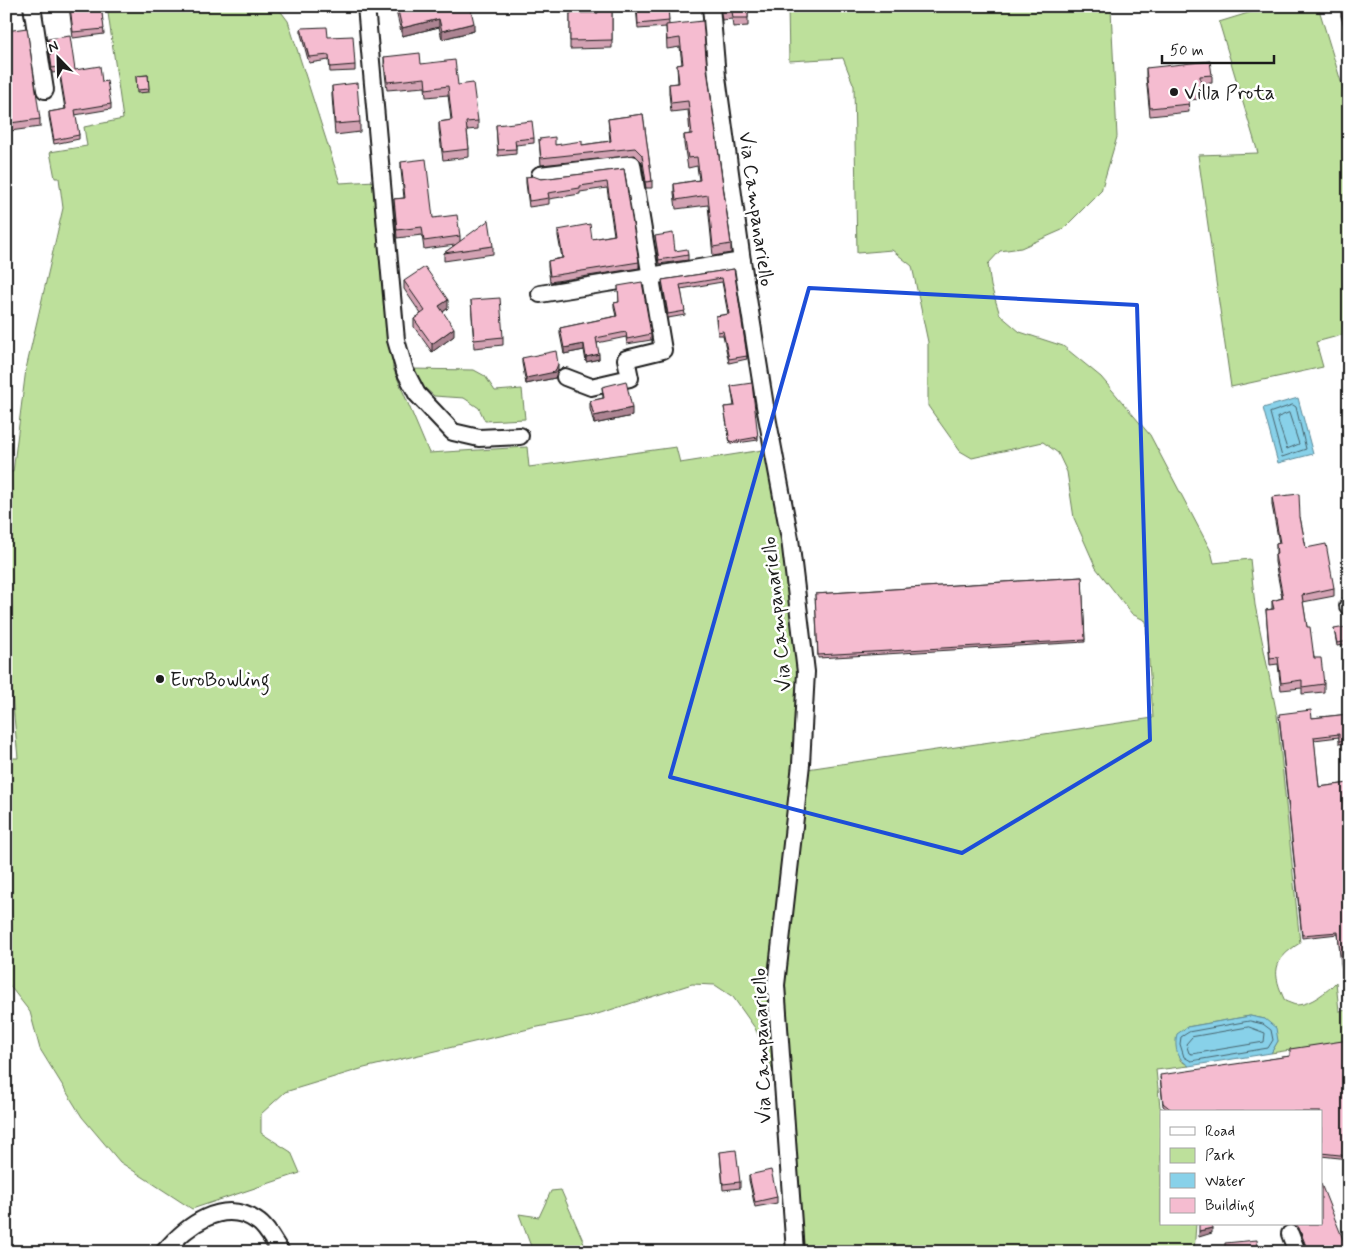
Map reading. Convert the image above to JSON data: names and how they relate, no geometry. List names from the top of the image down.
{
  "streets": {
    "street": ["Via Campanariello"]
  },
  "places": ["Villa Prota", "EuroBowling"],
  "legend": [
    "Road",
    "Park",
    "Water",
    "Building"
  ],
  "scale_bar": "50 m",
  "north": "top left"
}
